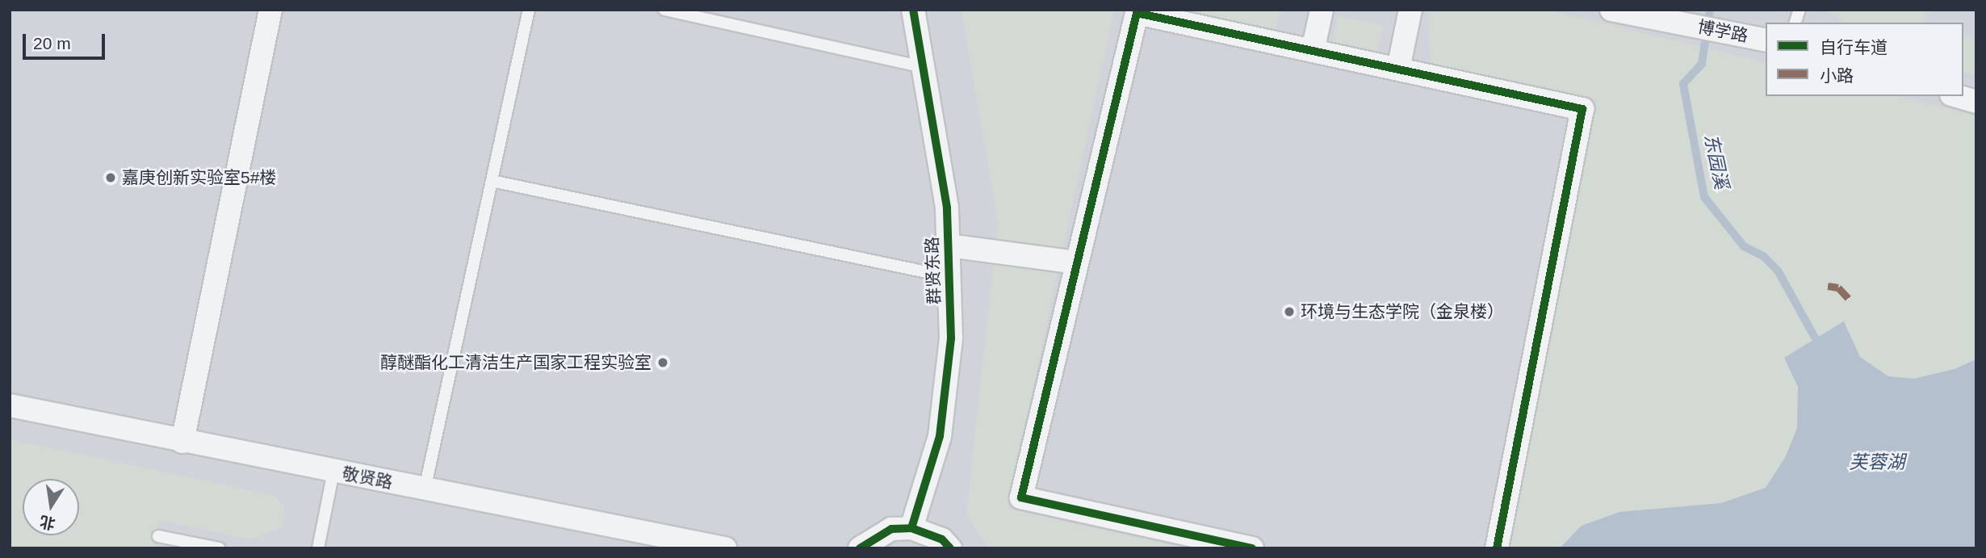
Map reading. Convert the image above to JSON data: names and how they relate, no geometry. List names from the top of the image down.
{
  "streets": {
    "street": ["博学路", "群贤东路", "敬贤路"]
  },
  "water": ["东园溪", "芙蓉湖"],
  "places": ["嘉庚创新实验室5#楼", "环境与生态学院（金泉楼）", "醇醚酯化工清洁生产国家工程实验室"],
  "legend": ["自行车道", "小路"],
  "scale_bar": "20 m",
  "north": "bottom"
}
